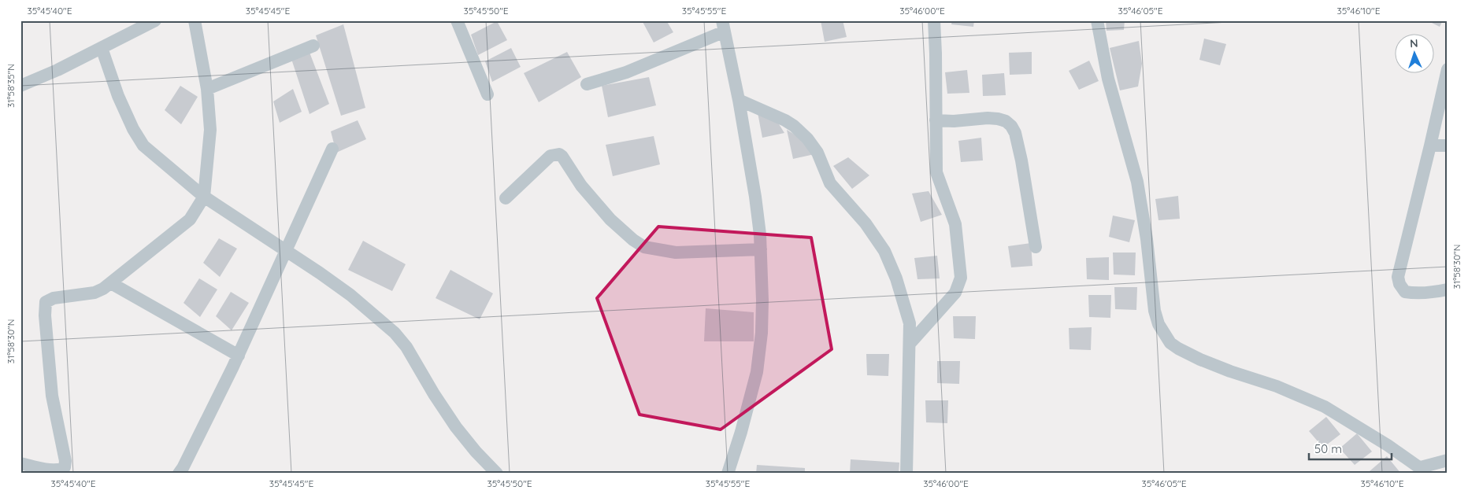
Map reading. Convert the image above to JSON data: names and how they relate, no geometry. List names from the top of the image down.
{
  "scale_bar": "50 m",
  "north": "top",
  "coordinates": [
    "35°45'40\"E",
    "35°45'45\"E",
    "35°45'50\"E",
    "35°45'55\"E",
    "35°46'00\"E",
    "35°46'05\"E",
    "35°46'10\"E",
    "31°58'35\"N",
    "31°58'30\"N"
  ]
}
